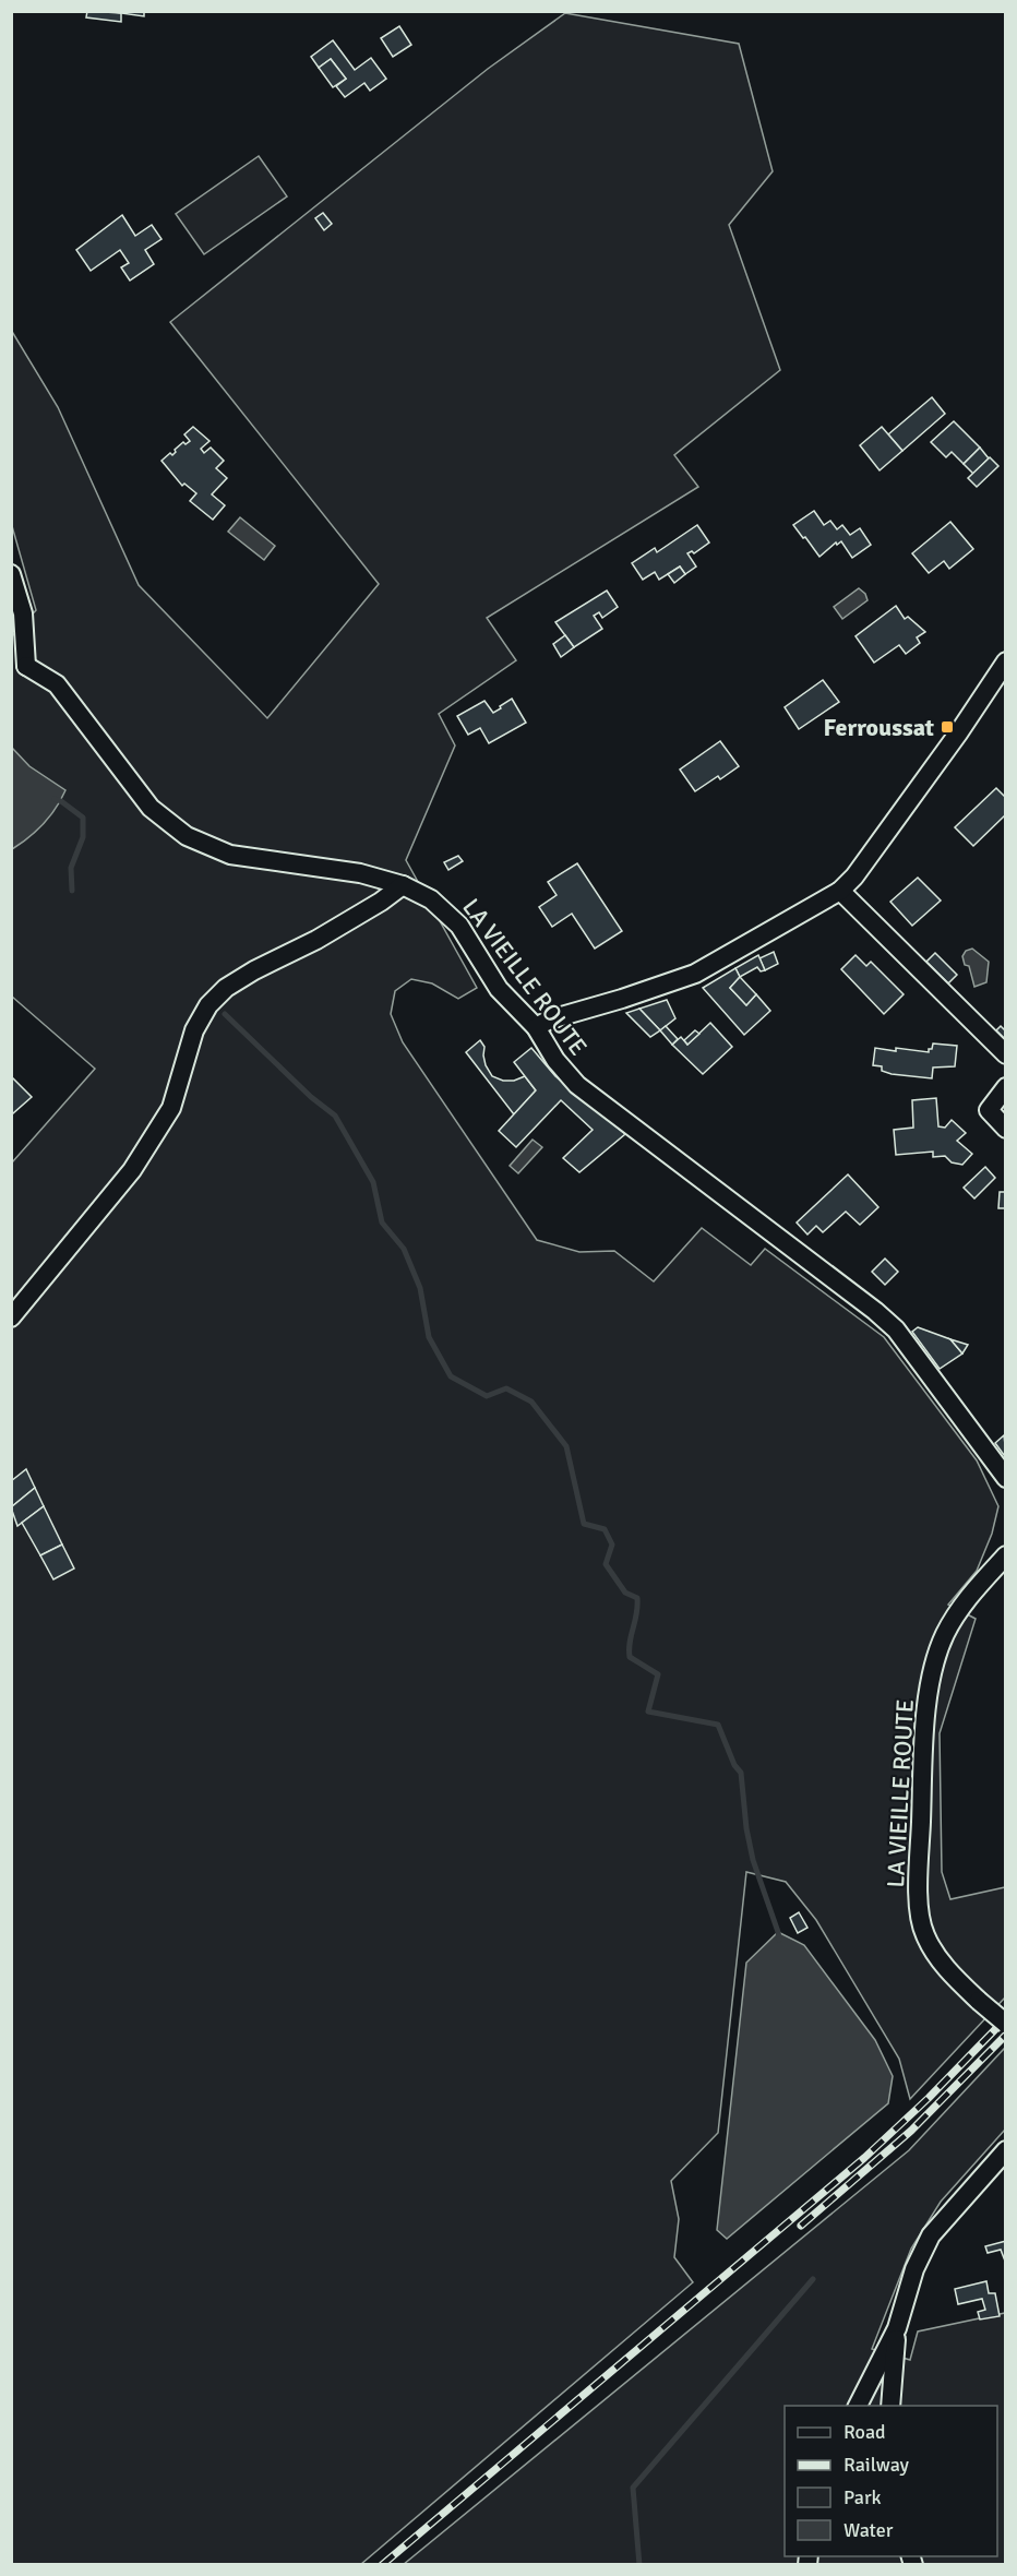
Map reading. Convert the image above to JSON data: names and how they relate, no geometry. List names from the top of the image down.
{
  "streets": {
    "street": ["LA VIEILLE ROUTE"]
  },
  "places": {
    "transit": ["Ferroussat"]
  },
  "legend": [
    "Road",
    "Railway",
    "Park",
    "Water"
  ]
}
